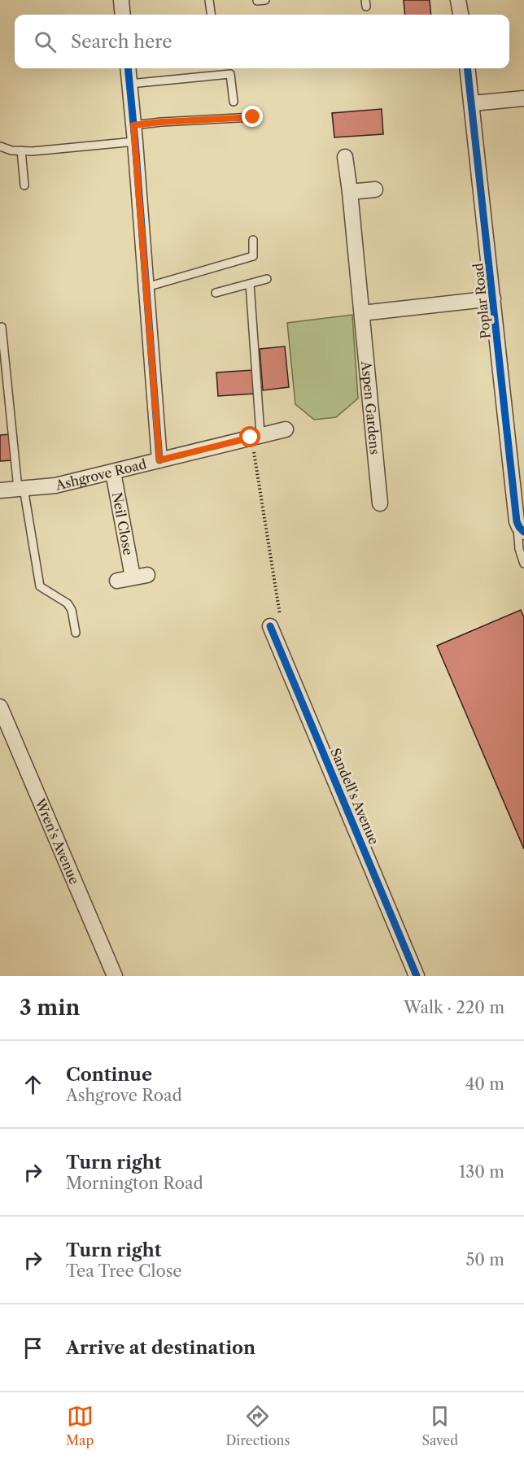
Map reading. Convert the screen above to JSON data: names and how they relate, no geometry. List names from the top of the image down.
{
  "streets": {
    "street": [
      "Poplar Road",
      "Aspen Gardens",
      "Ashgrove Road",
      "Neil Close",
      "Sandell's Avenue",
      "Wren's Avenue"
    ]
  },
  "crossings": [
    ["Ashgrove Road", "Neil Close"]
  ],
  "page": {
    "search": "Search here",
    "heading": ["3 min", "Walk · 220 m"],
    "list": [
      ["Continue", "Ashgrove Road", "40 m"],
      ["Turn right", "Mornington Road", "130 m"],
      ["Turn right", "Tea Tree Close", "50 m"],
      "Arrive at destination"
    ],
    "nav": ["Map", "Directions", "Saved"]
  }
}
